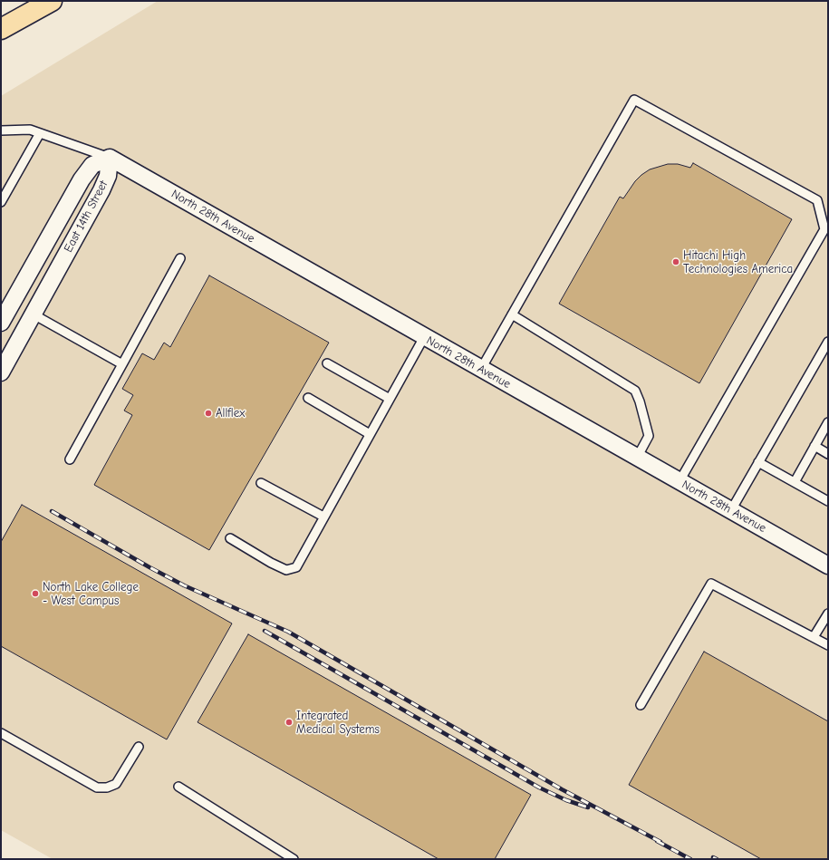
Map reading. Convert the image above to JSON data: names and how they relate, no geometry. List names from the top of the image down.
{
  "streets": {
    "street": ["East 14th Street", "North 28th Avenue"]
  },
  "crossings": [
    ["East 14th Street", "North 28th Avenue"]
  ],
  "places": [
    "Hitachi High Technologies America",
    "Allflex",
    "North Lake College - West Campus",
    "Integrated Medical Systems"
  ]
}
